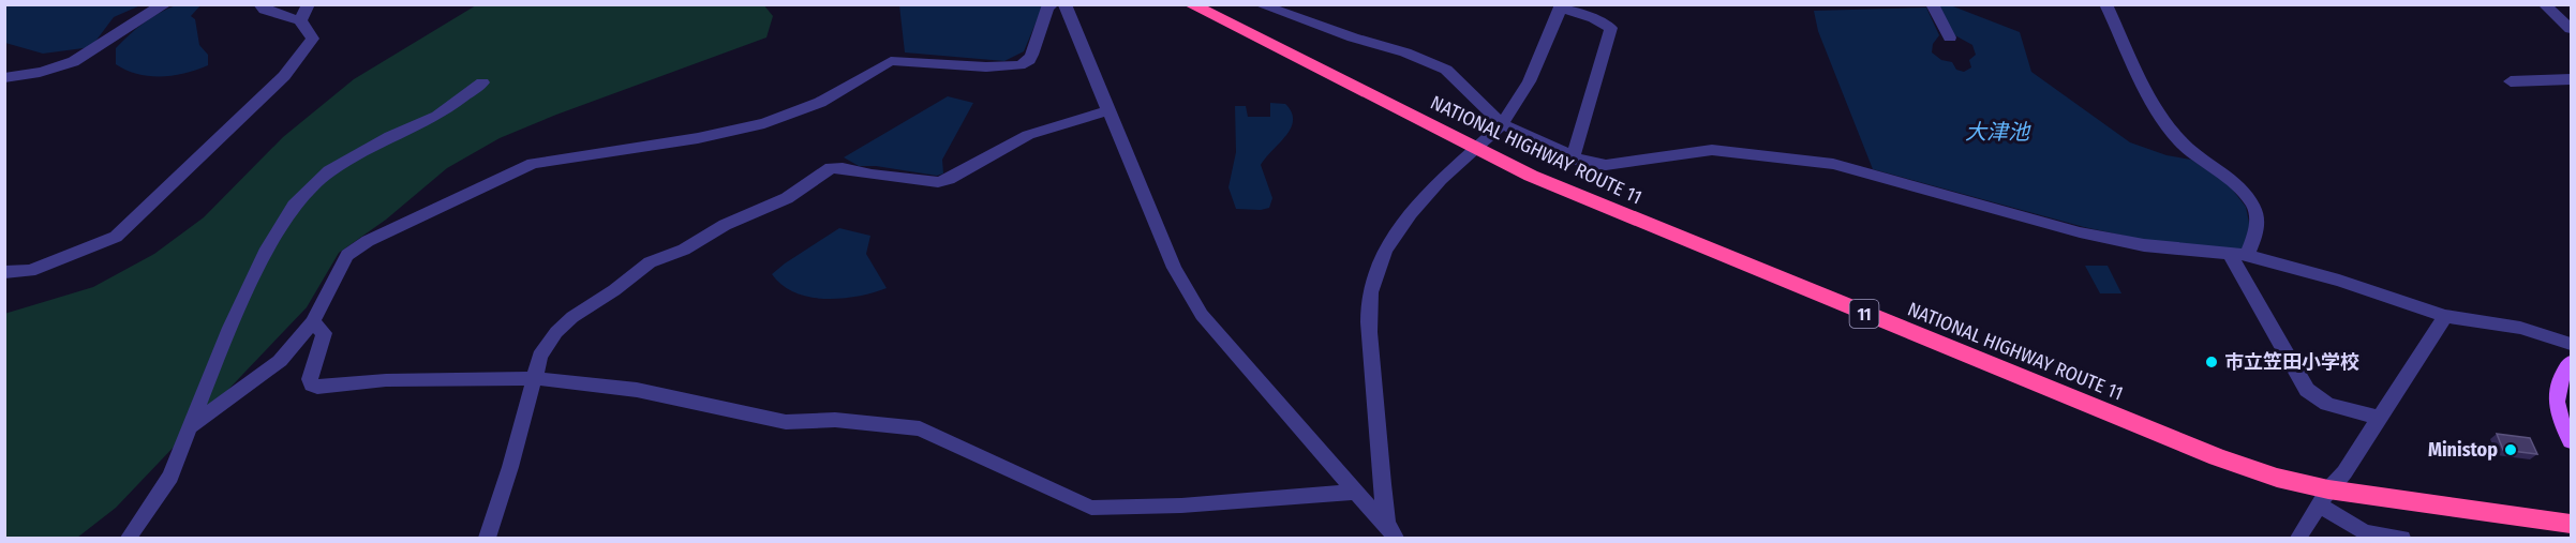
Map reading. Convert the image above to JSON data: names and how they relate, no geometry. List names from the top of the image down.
{
  "streets": {
    "highway": ["NATIONAL HIGHWAY ROUTE 11", "11"]
  },
  "water": ["大津池"],
  "places": ["市立笠田小学校", "Ministop"]
}
